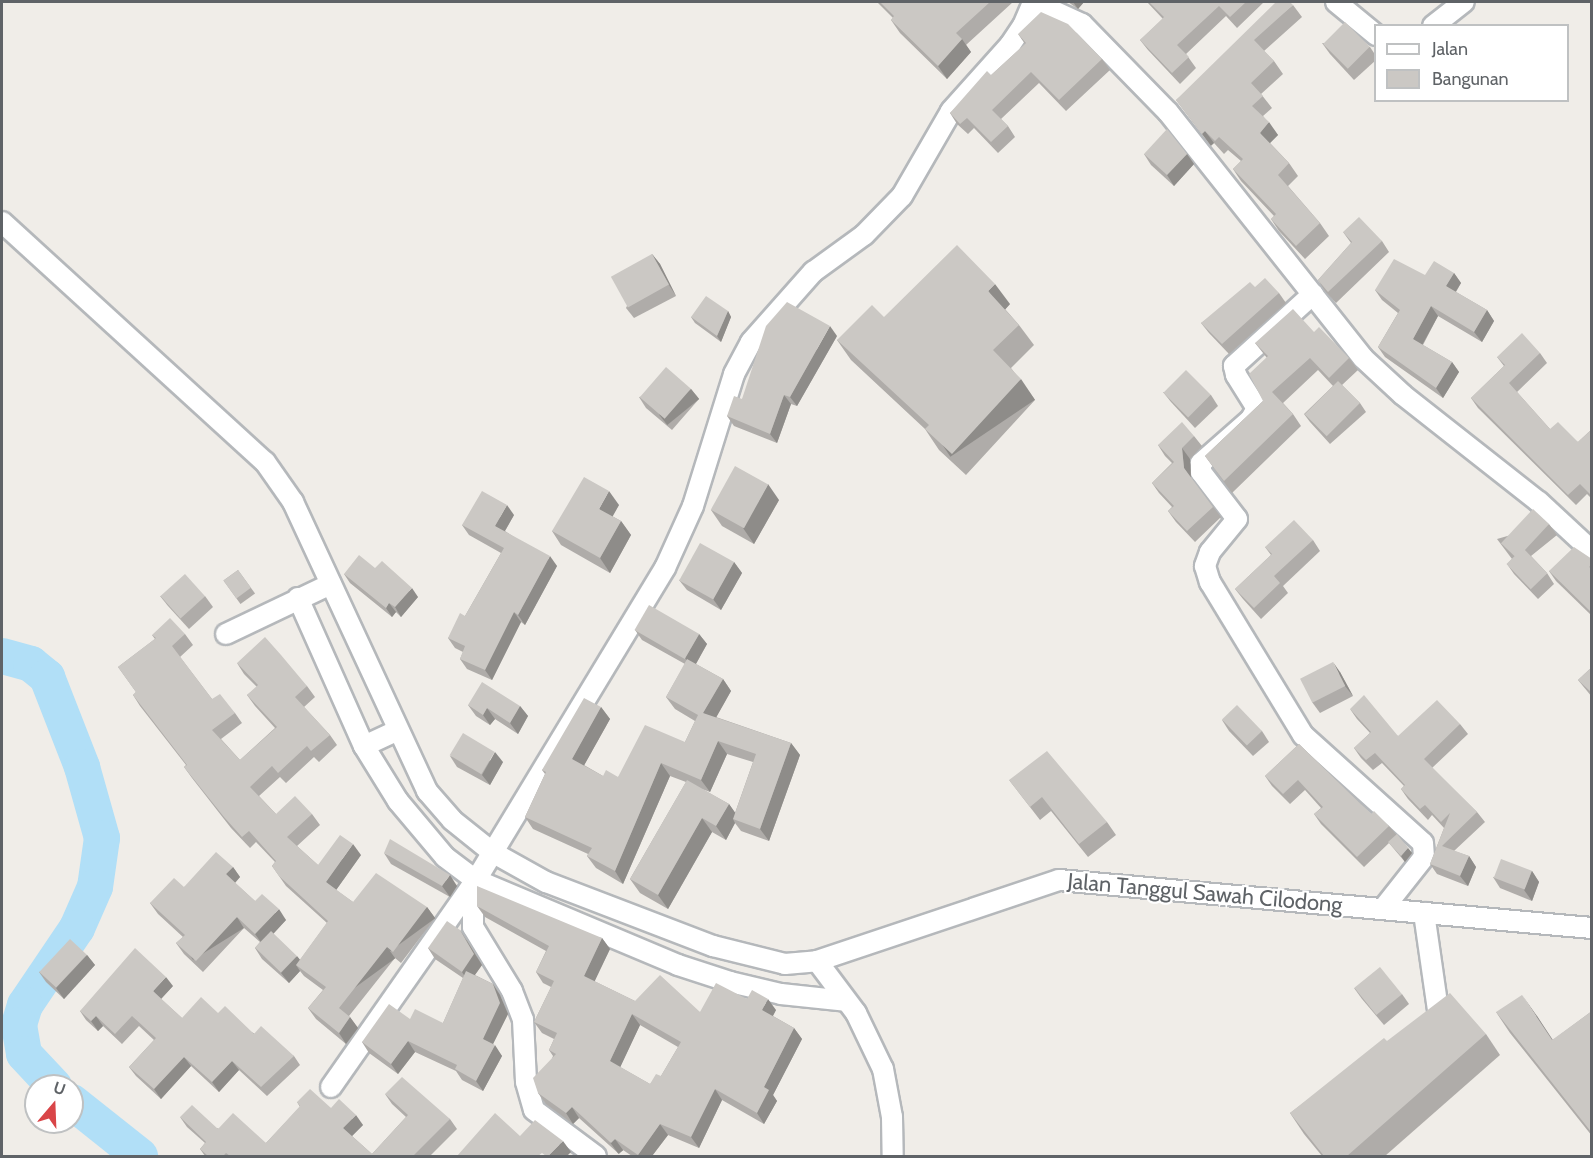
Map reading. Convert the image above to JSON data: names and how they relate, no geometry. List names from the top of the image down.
{
  "streets": {
    "street": ["Jalan Tanggul Sawah Cilodong"]
  },
  "legend": ["Jalan", "Bangunan"],
  "north": "top"
}
